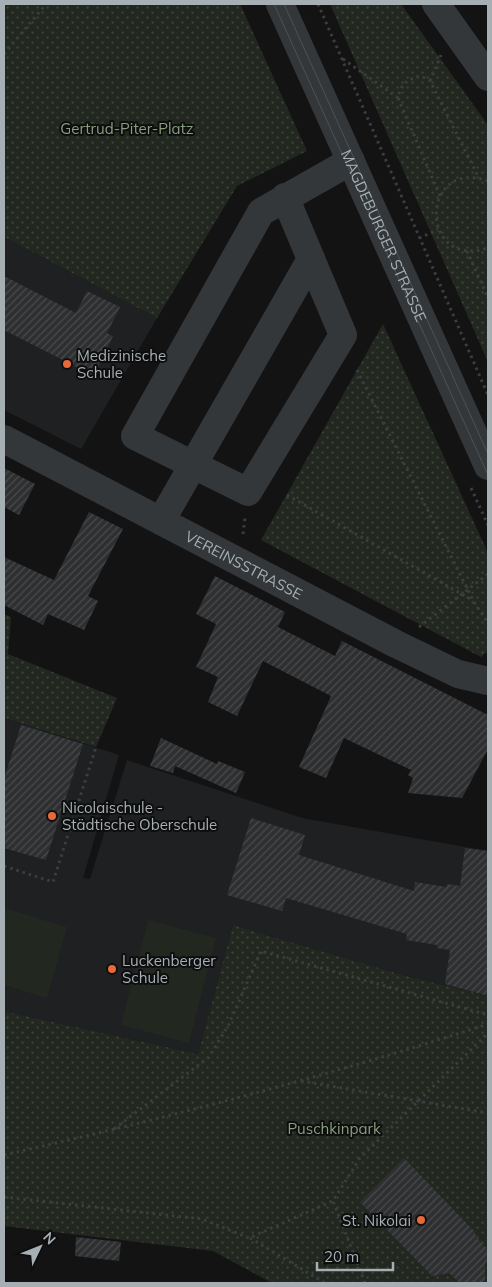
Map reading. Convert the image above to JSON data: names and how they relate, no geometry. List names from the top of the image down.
{
  "streets": {
    "street": ["MAGDEBURGER STRASSE", "VEREINSSTRASSE"]
  },
  "parks": ["Gertrud-Piter-Platz", "Puschkinpark"],
  "places": [
    "Medizinische Schule",
    "Nicolaischule - Städtische Oberschule",
    "Luckenberger Schule",
    "St. Nikolai"
  ],
  "scale_bar": "20 m",
  "north": "top right"
}
